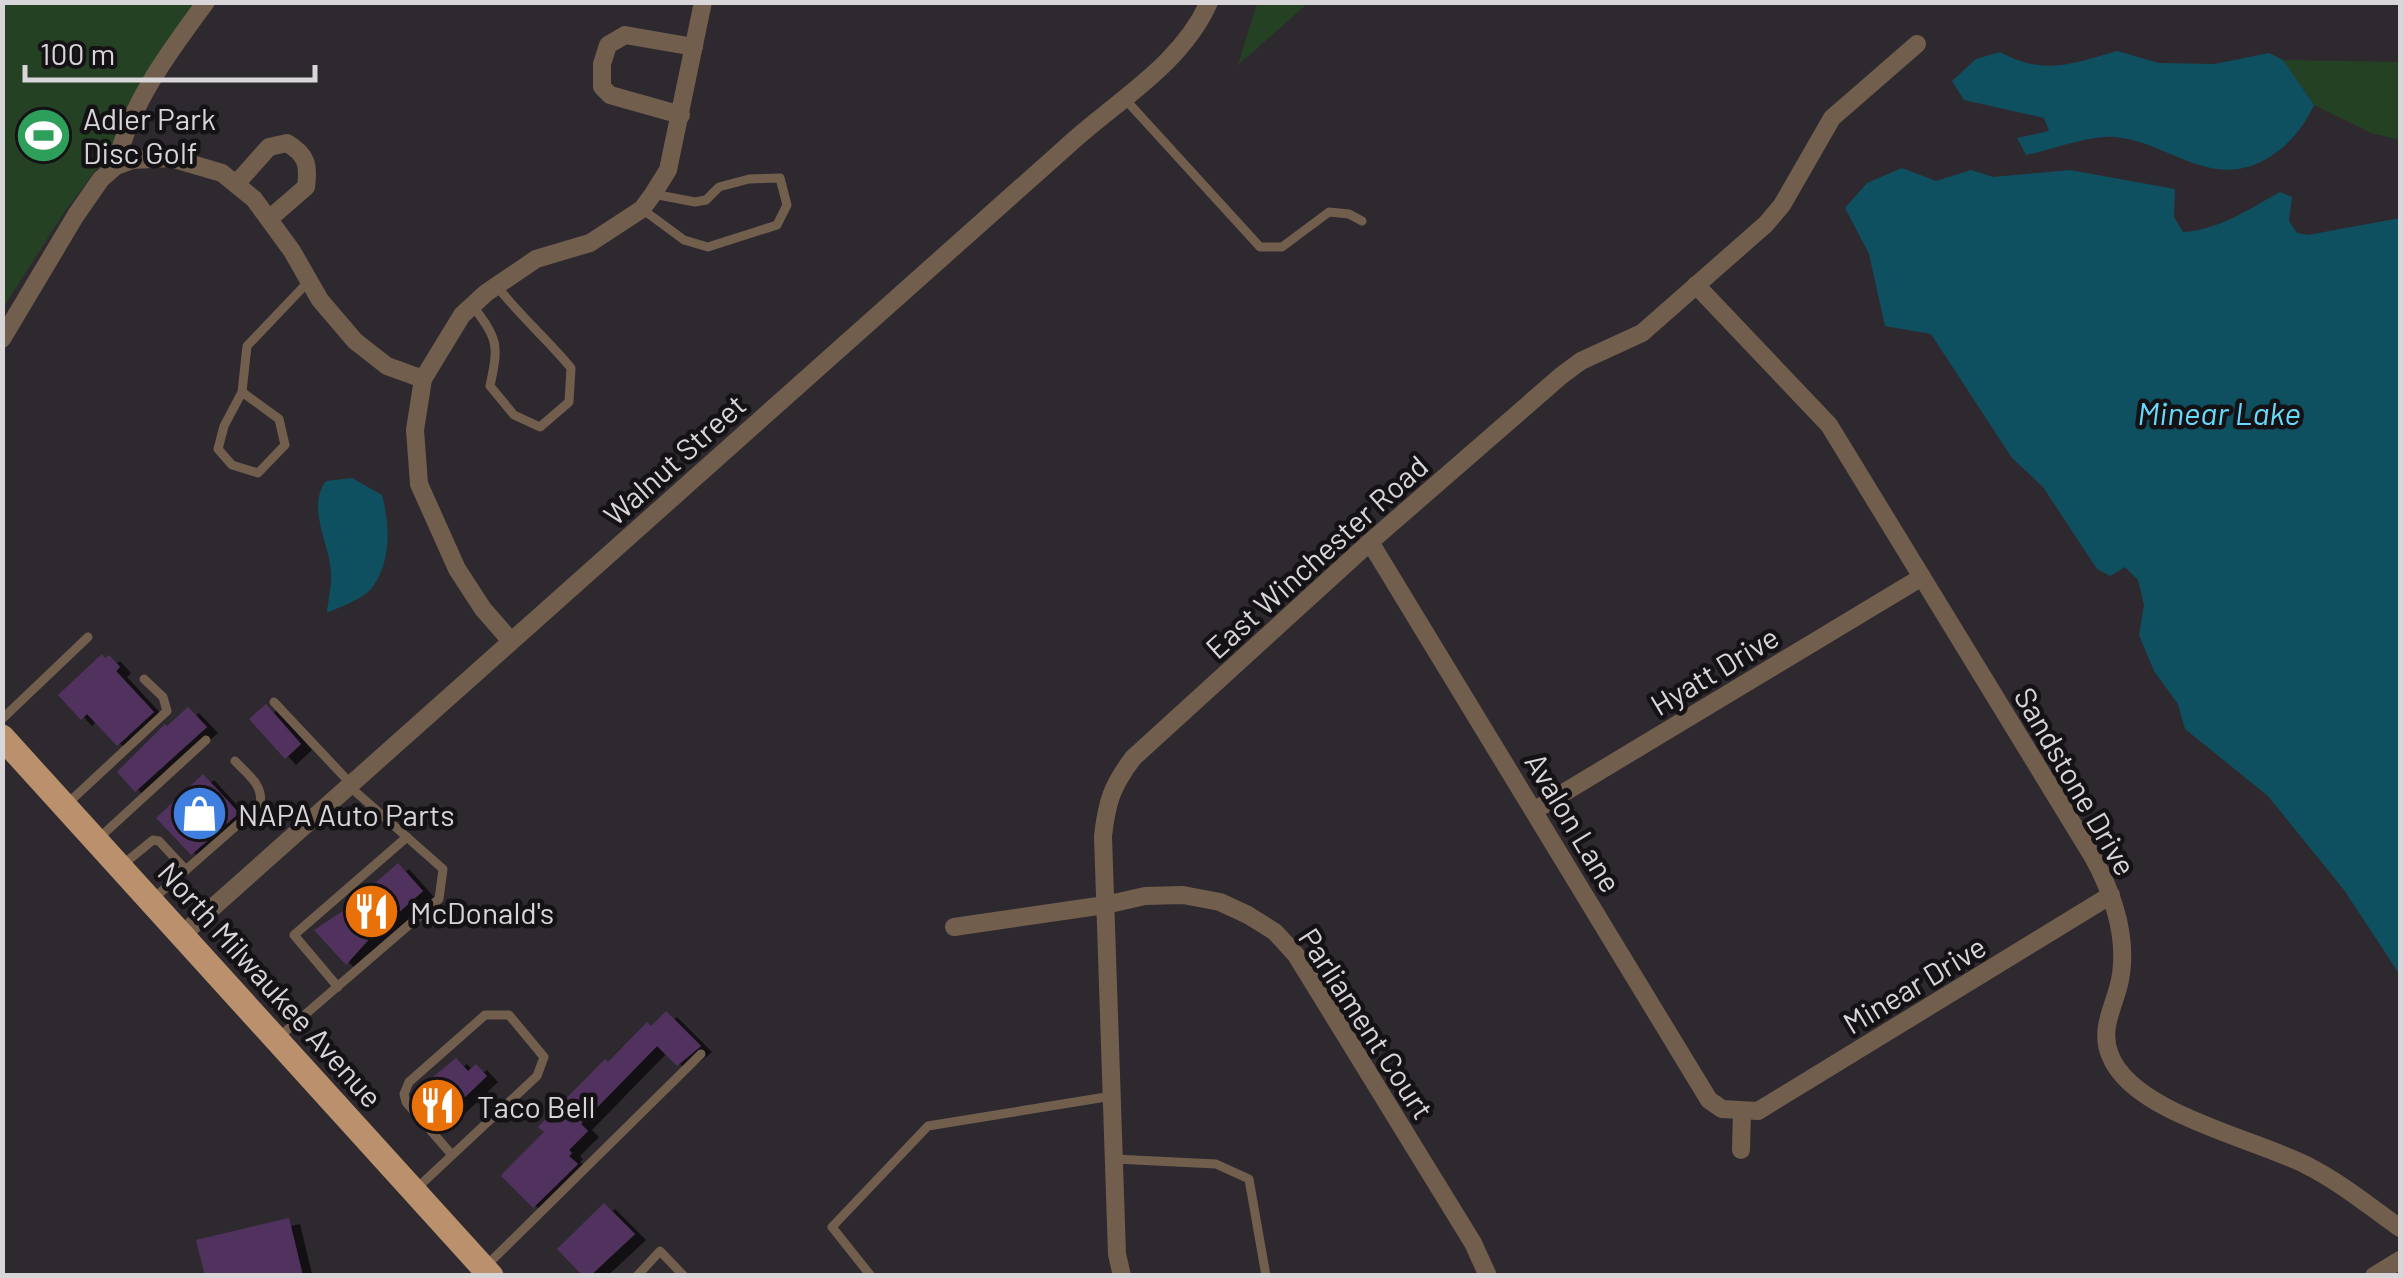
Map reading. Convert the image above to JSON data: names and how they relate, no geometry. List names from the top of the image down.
{
  "streets": {
    "main road": ["North Milwaukee Avenue"],
    "street": [
      "Walnut Street",
      "East Winchester Road",
      "Hyatt Drive",
      "Sandstone Drive",
      "Avalon Lane",
      "Minear Drive",
      "Parliament Court"
    ]
  },
  "crossings": [
    ["Walnut Street", "North Milwaukee Avenue"],
    ["East Winchester Road", "Sandstone Drive"],
    ["East Winchester Road", "Avalon Lane"],
    ["East Winchester Road", "Parliament Court"],
    ["Hyatt Drive", "Sandstone Drive"],
    ["Hyatt Drive", "Avalon Lane"],
    ["Sandstone Drive", "Minear Drive"],
    ["Avalon Lane", "Minear Drive"]
  ],
  "water": ["Minear Lake"],
  "places": {
    "sports": ["Adler Park Disc Golf"],
    "shop": ["NAPA Auto Parts"],
    "restaurant": ["McDonald's", "Taco Bell"]
  },
  "scale_bar": "100 m"
}
